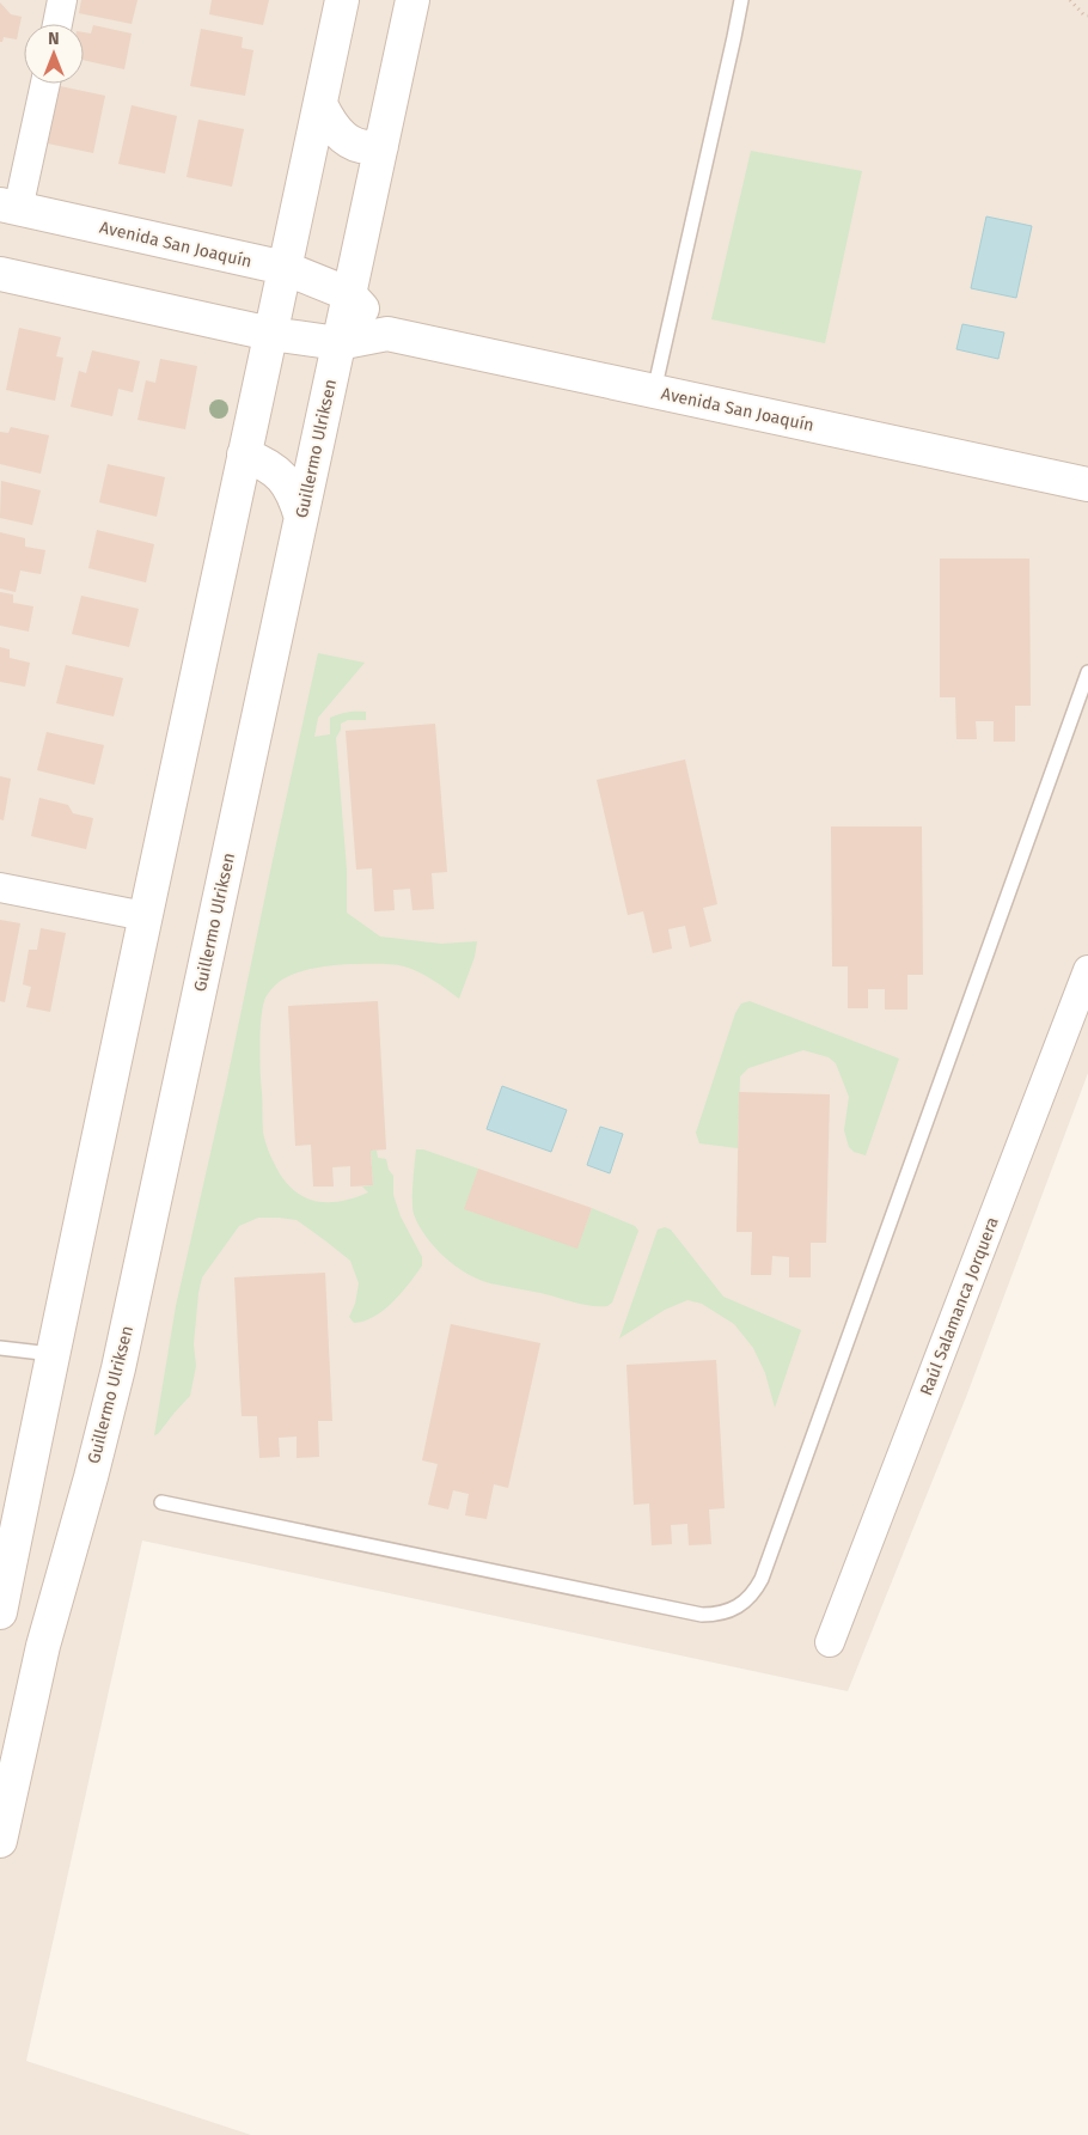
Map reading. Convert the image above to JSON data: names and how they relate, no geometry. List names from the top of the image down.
{
  "streets": {
    "main road": ["Avenida San Joaquín", "Guillermo Ulriksen"],
    "street": ["Raúl Salamanca Jorquera"]
  },
  "crossings": [
    ["Avenida San Joaquín", "Guillermo Ulriksen"]
  ],
  "north": "top"
}
